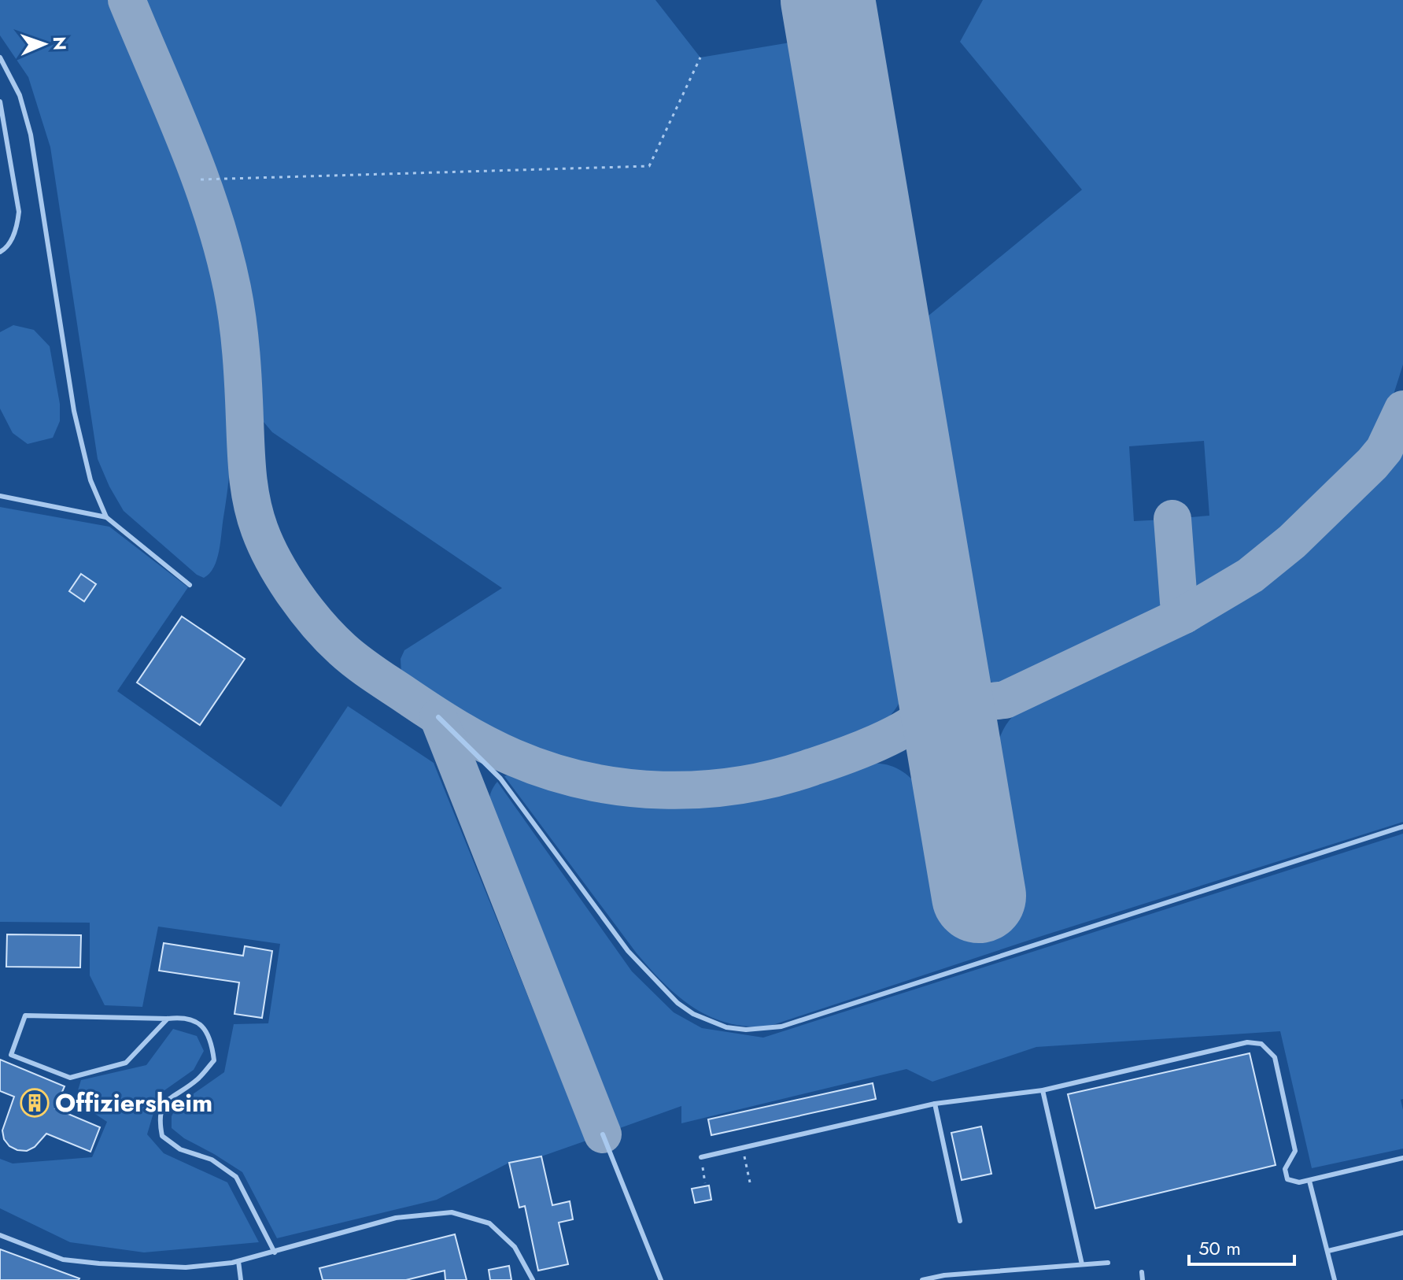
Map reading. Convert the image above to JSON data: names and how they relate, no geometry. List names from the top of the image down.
{
  "places": {
    "building": ["Offiziersheim"]
  },
  "scale_bar": "50 m",
  "north": "right"
}
